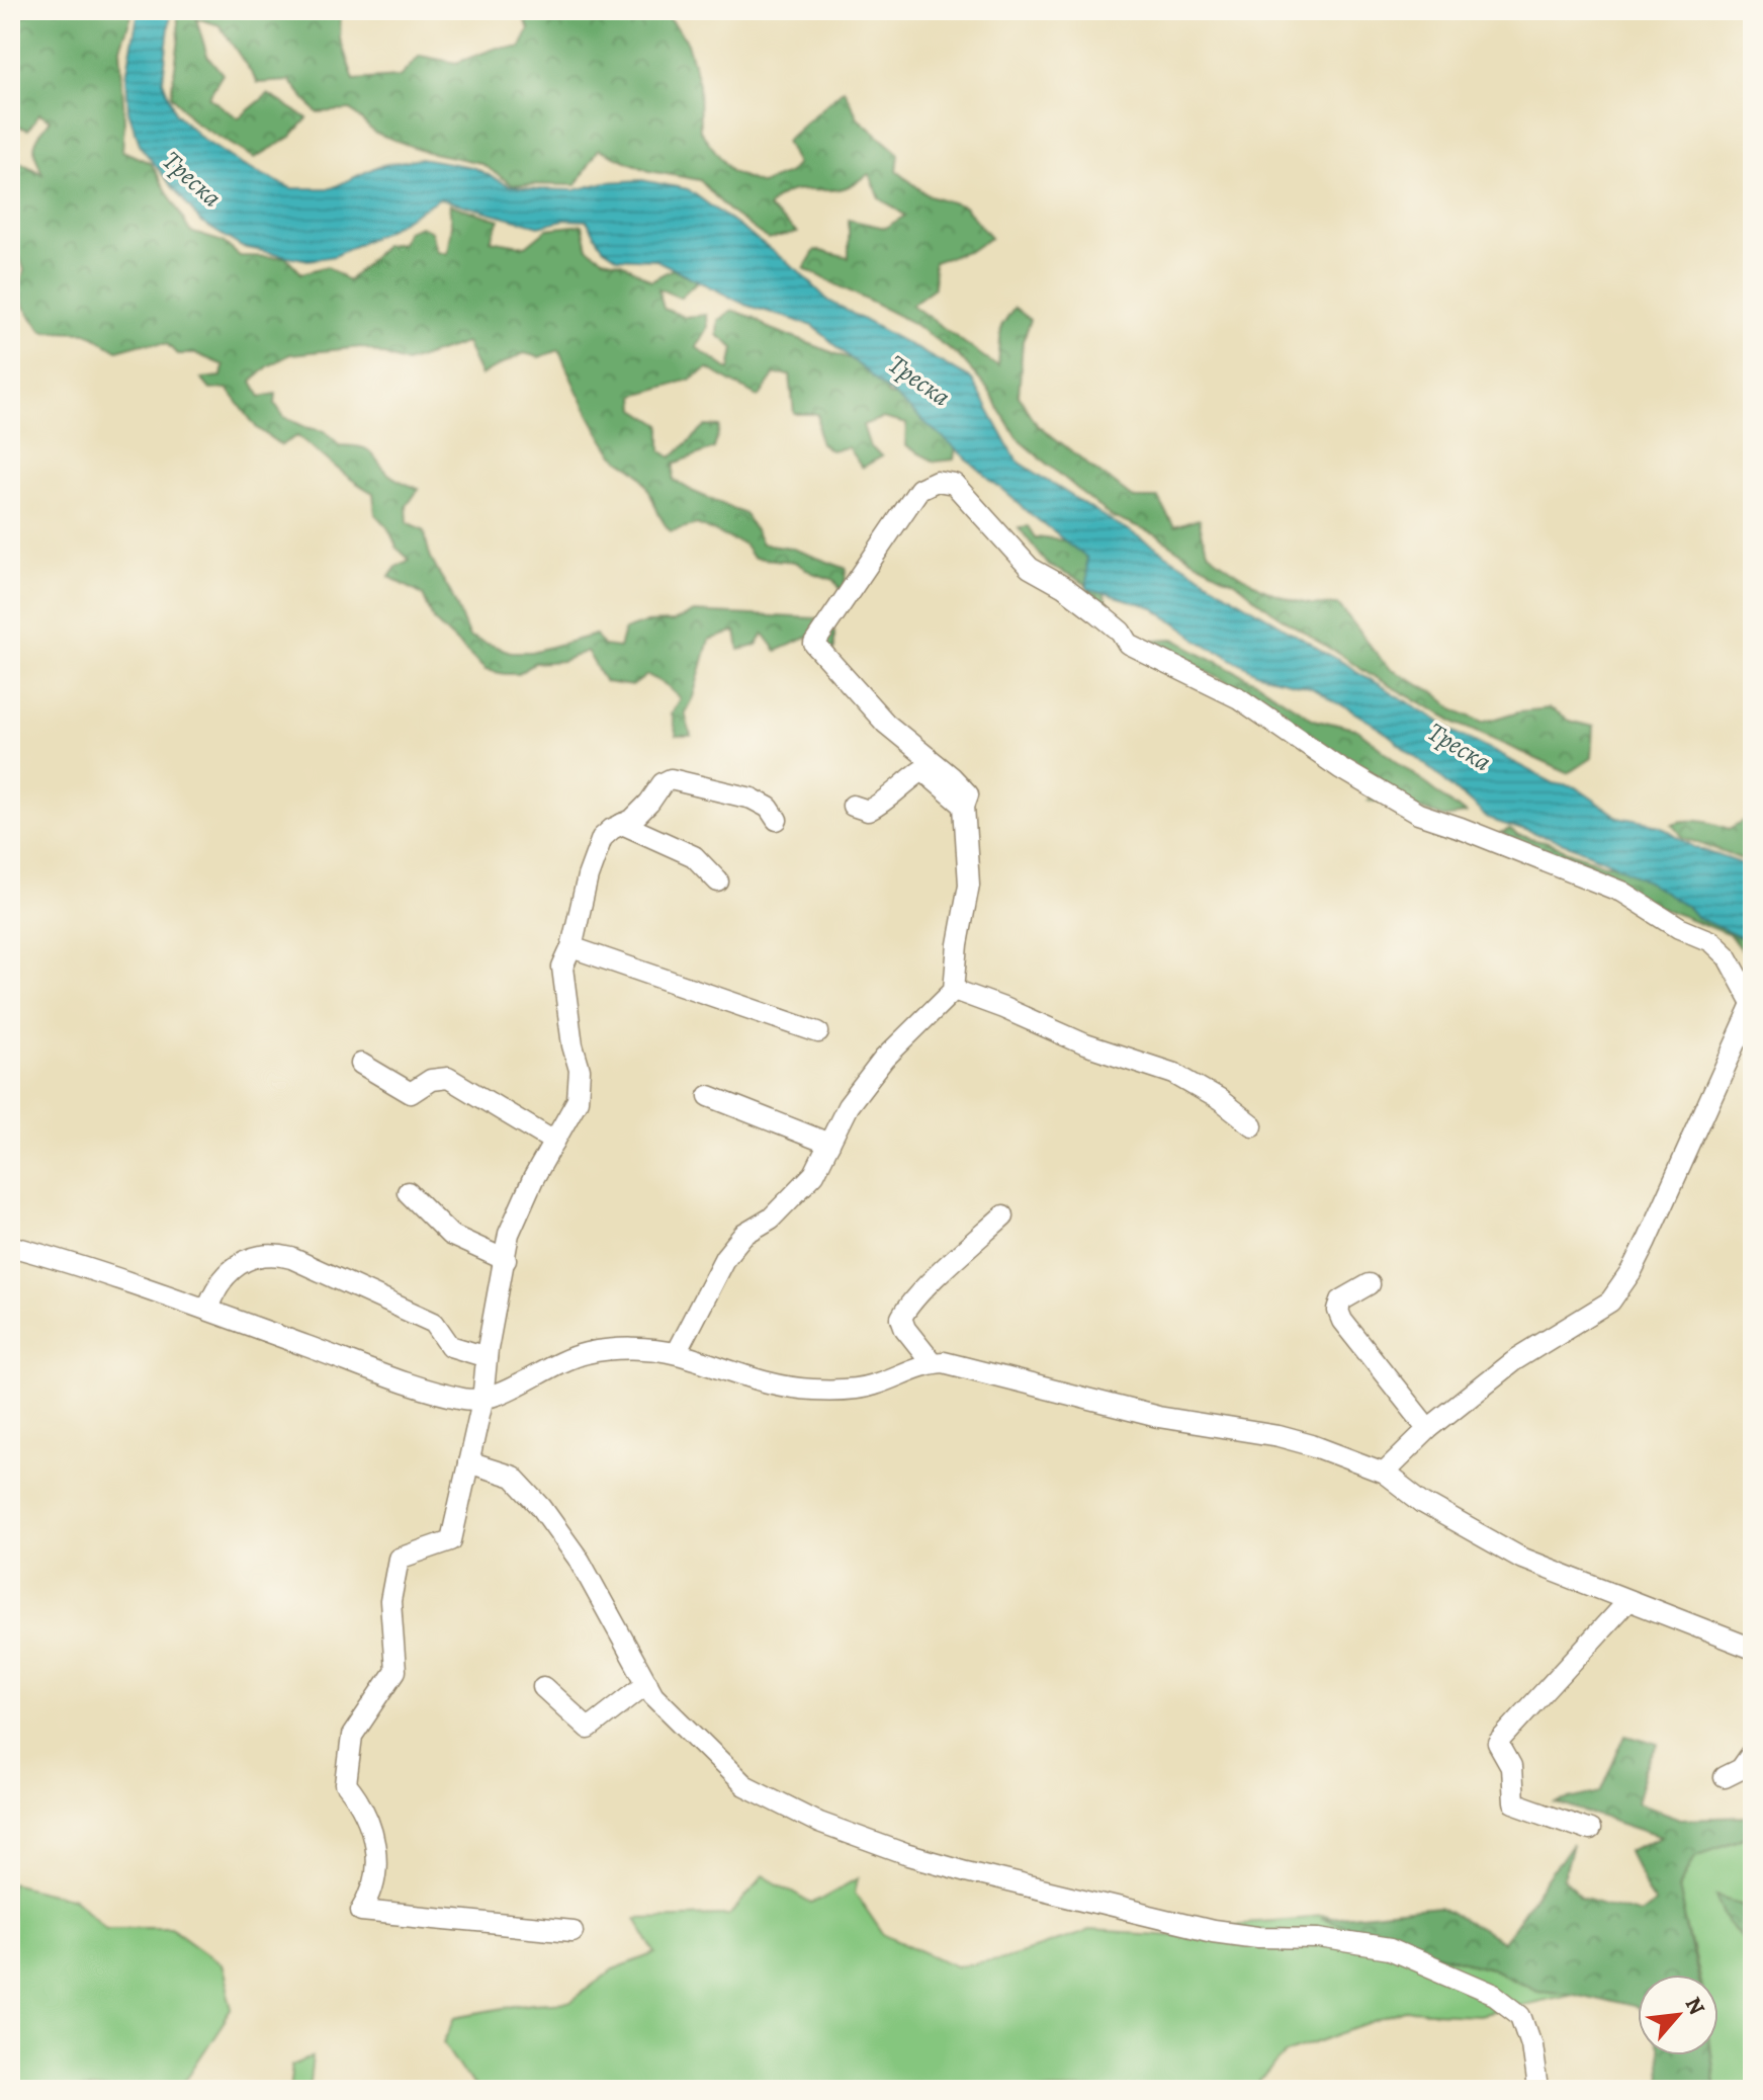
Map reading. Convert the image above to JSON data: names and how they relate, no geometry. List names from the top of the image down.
{
  "water": ["Треска"],
  "north": "top right"
}
